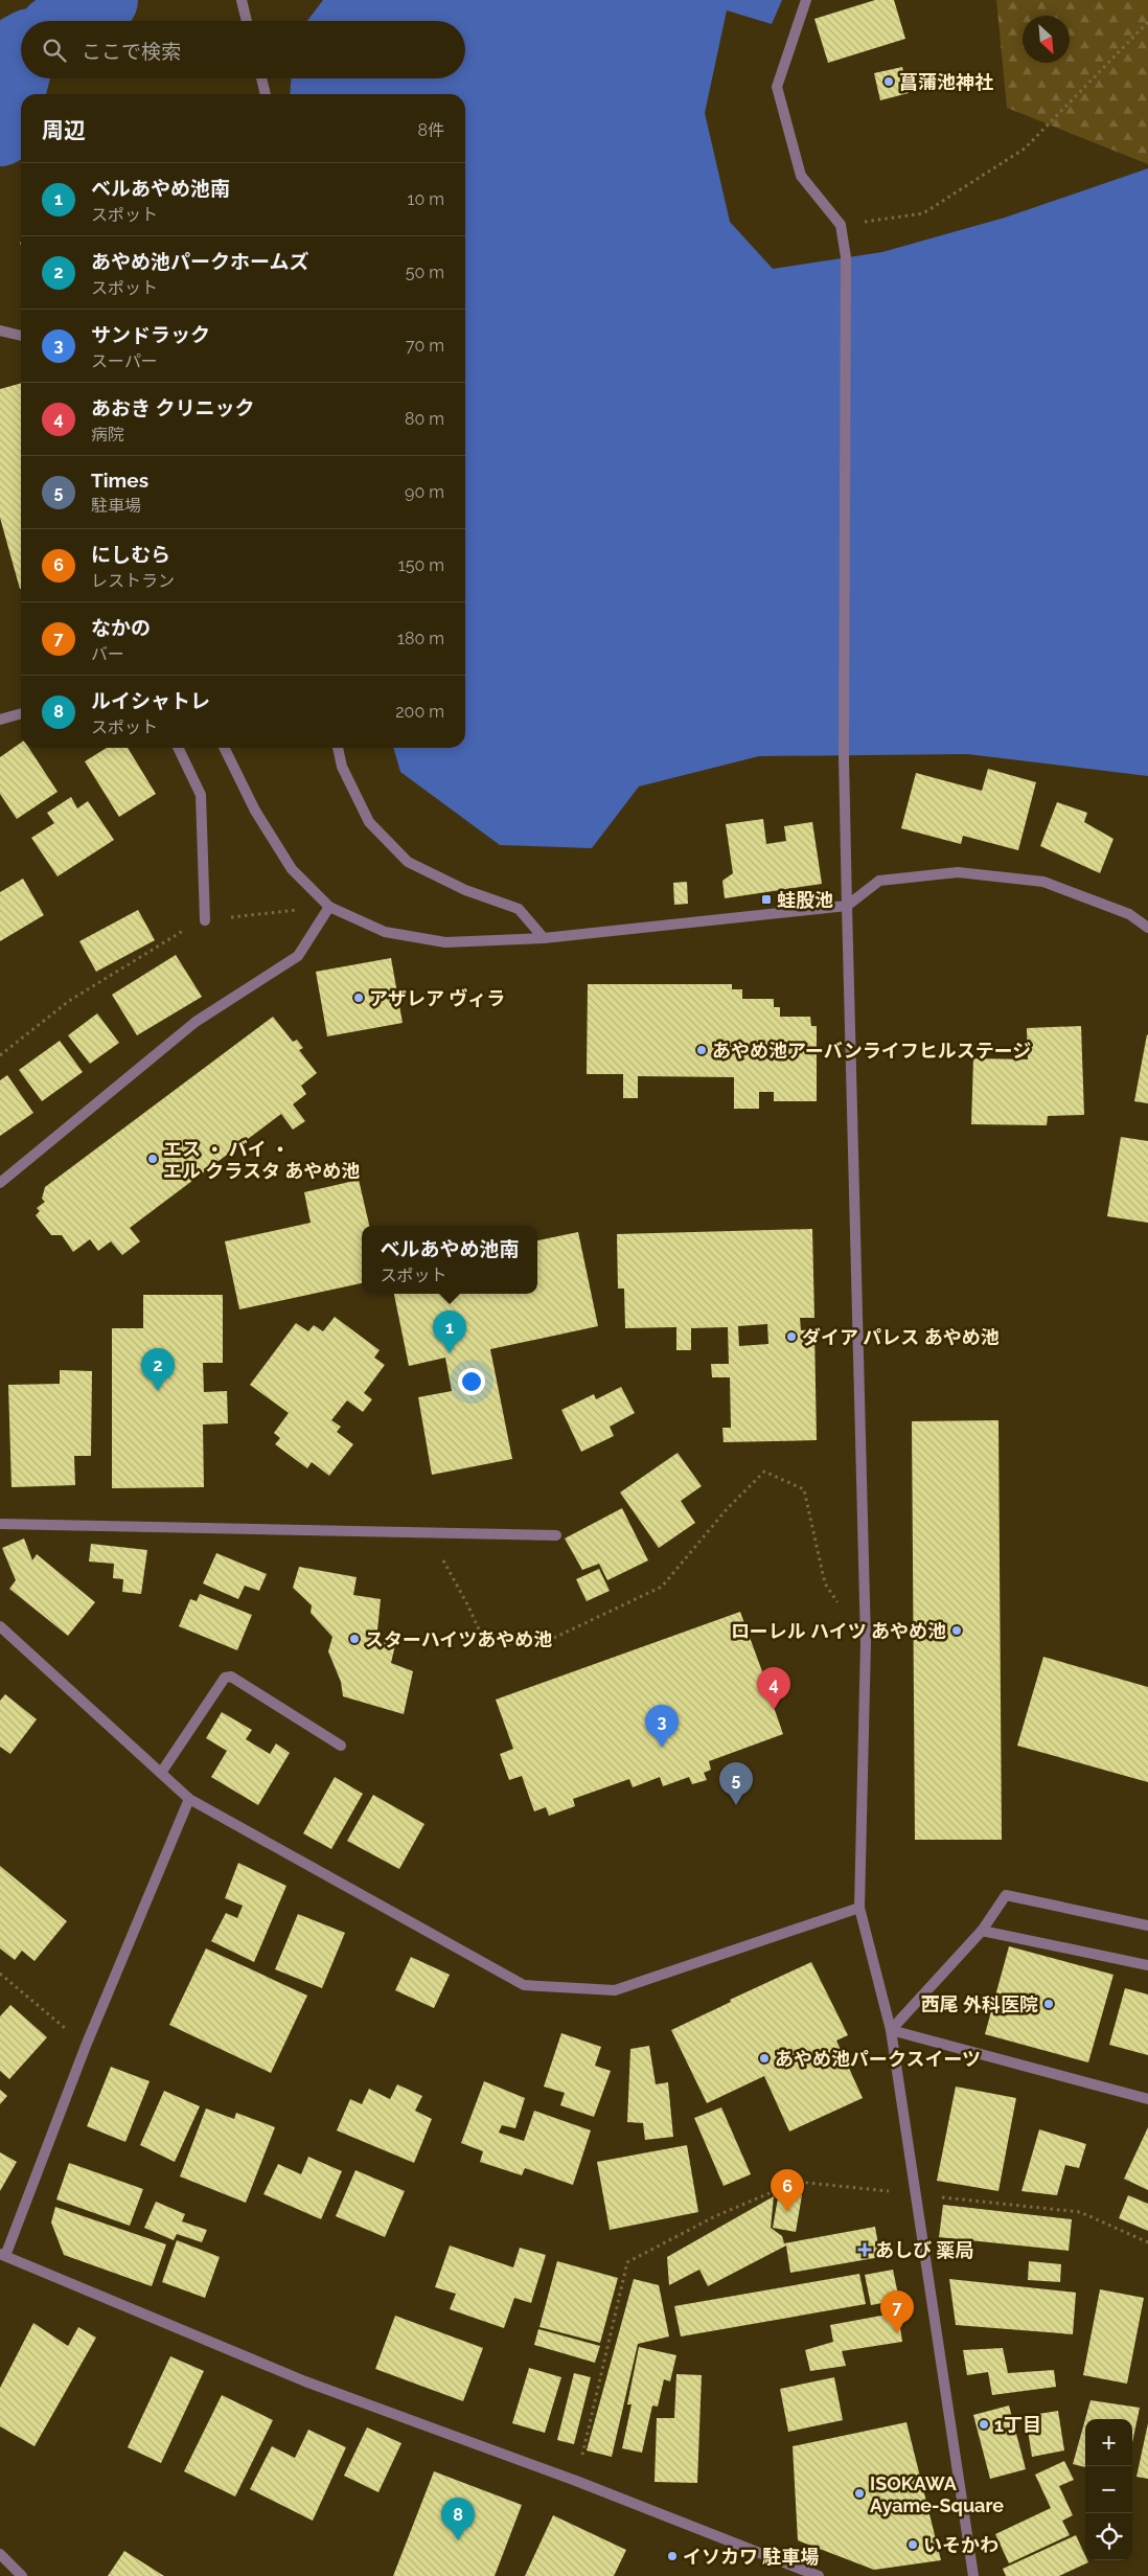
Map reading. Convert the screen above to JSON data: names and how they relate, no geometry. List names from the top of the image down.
{
  "places": {
    "other": [
      "菖蒲池神社",
      "アザレア ヴィラ",
      "あやめ池アーバンライフヒルステージ",
      "エス ・ バイ ・ エル クラスタ あやめ池",
      "ダイア パレス あやめ池",
      "ローレル ハイツ あやめ池",
      "スターハイツあやめ池",
      "西尾 外科医院",
      "あやめ池パークスイーツ",
      "1丁目",
      "ISOKAWA Ayame-Square",
      "いそかわ",
      "イソカワ 駐車場"
    ],
    "transit": ["蛙股池"],
    "health": ["あしび 薬局"]
  },
  "north": "bottom right",
  "page": {
    "search": "ここで検索",
    "heading": ["周辺", "8件"],
    "list": [
      {
        "mark": "1",
        "name": "ベルあやめ池南",
        "note": "スポット",
        "value": "10 m"
      },
      {
        "mark": "2",
        "name": "あやめ池パークホームズ",
        "note": "スポット",
        "value": "50 m"
      },
      {
        "mark": "3",
        "name": "サンドラック",
        "note": "スーパー",
        "value": "70 m"
      },
      {
        "mark": "4",
        "name": "あおき クリニック",
        "note": "病院",
        "value": "80 m"
      },
      {
        "mark": "5",
        "name": "Times",
        "note": "駐車場",
        "value": "90 m"
      },
      {
        "mark": "6",
        "name": "にしむら",
        "note": "レストラン",
        "value": "150 m"
      },
      {
        "mark": "7",
        "name": "なかの",
        "note": "バー",
        "value": "180 m"
      },
      {
        "mark": "8",
        "name": "ルイシャトレ",
        "note": "スポット",
        "value": "200 m"
      }
    ],
    "popup": ["ベルあやめ池南", "スポット"],
    "pins": [
      "1",
      "2",
      "4",
      "3",
      "5",
      "6",
      "7",
      "8"
    ],
    "map_buttons": ["+", "−"]
  }
}
